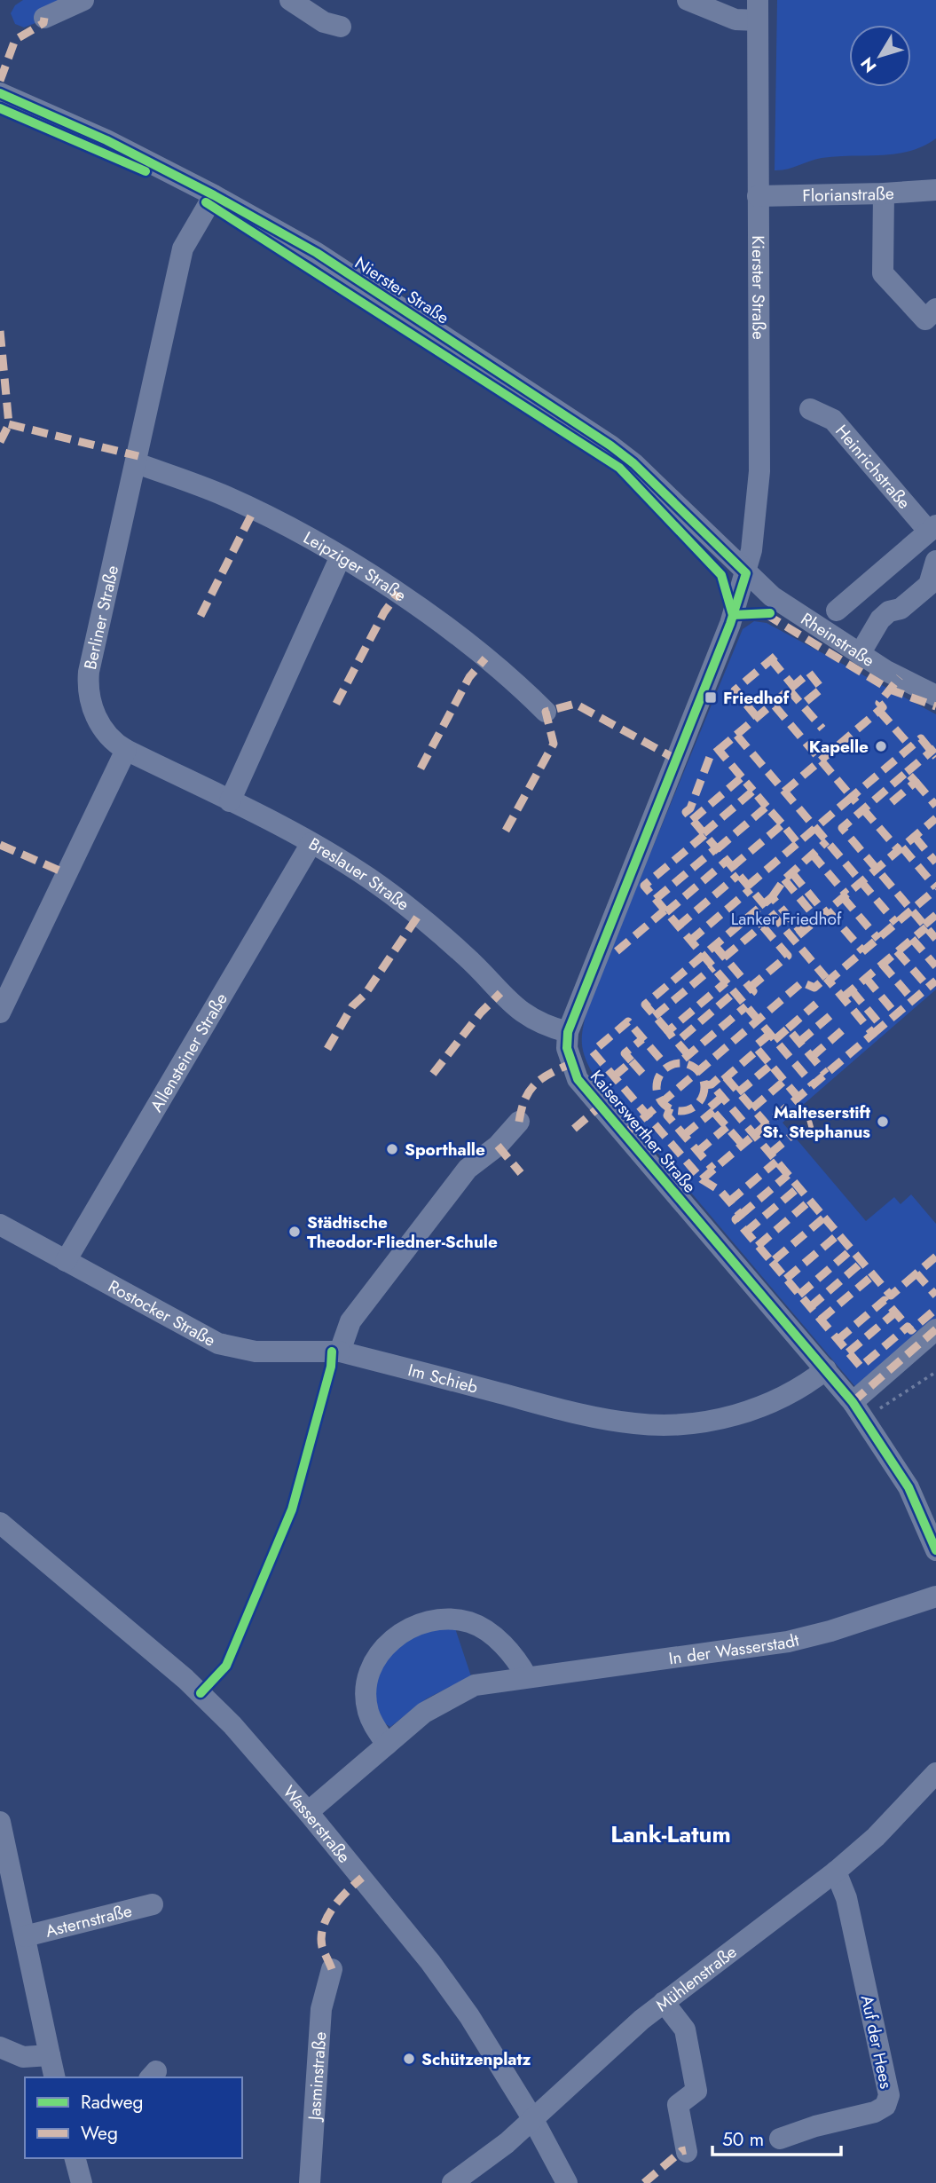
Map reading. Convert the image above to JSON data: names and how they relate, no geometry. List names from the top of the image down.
{
  "streets": {
    "street": [
      "Florianstraße",
      "Kierster Straße",
      "Nierster Straße",
      "Heinrichstraße",
      "Leipziger Straße",
      "Berliner Straße",
      "Rheinstraße",
      "Breslauer Straße",
      "Allensteiner Straße",
      "Kaiserswerther Straße",
      "Rostocker Straße",
      "Im Schieb",
      "In der Wasserstadt",
      "Wasserstraße",
      "Asternstraße",
      "Mühlenstraße",
      "Auf der Hees",
      "Jasminstraße"
    ]
  },
  "crossings": [
    ["Florianstraße", "Kierster Straße"],
    ["Kierster Straße", "Nierster Straße"],
    ["Kierster Straße", "Rheinstraße"],
    ["Kierster Straße", "Kaiserswerther Straße"],
    ["Nierster Straße", "Berliner Straße"],
    ["Nierster Straße", "Rheinstraße"],
    ["Nierster Straße", "Kaiserswerther Straße"],
    ["Leipziger Straße", "Berliner Straße"],
    ["Berliner Straße", "Breslauer Straße"],
    ["Rheinstraße", "Kaiserswerther Straße"],
    ["Breslauer Straße", "Allensteiner Straße"],
    ["Breslauer Straße", "Kaiserswerther Straße"],
    ["Allensteiner Straße", "Rostocker Straße"],
    ["Kaiserswerther Straße", "Im Schieb"],
    ["Rostocker Straße", "Im Schieb"],
    ["In der Wasserstadt", "Wasserstraße"],
    ["Wasserstraße", "Mühlenstraße"],
    ["Mühlenstraße", "Auf der Hees"]
  ],
  "districts": ["Lank-Latum"],
  "parks": ["Lanker Friedhof"],
  "places": {
    "transit": ["Friedhof"],
    "other": [
      "Kapelle",
      "Malteserstift St. Stephanus",
      "Sporthalle",
      "Städtische Theodor-Fliedner-Schule",
      "Schützenplatz"
    ]
  },
  "legend": ["Radweg", "Weg"],
  "scale_bar": "50 m",
  "north": "bottom left"
}
